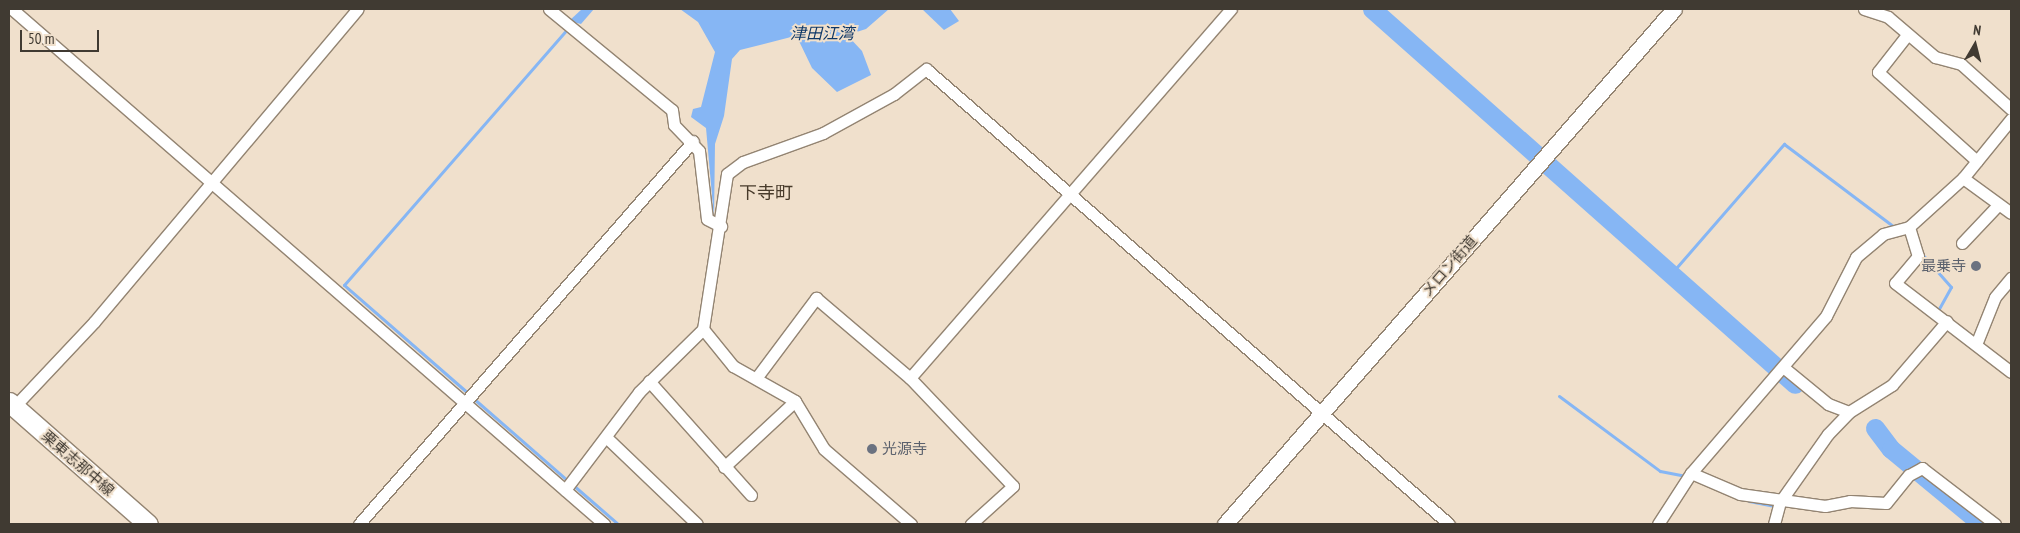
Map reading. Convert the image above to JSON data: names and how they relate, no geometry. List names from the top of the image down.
{
  "streets": {
    "main road": ["栗東志那中線"],
    "street": ["メロン街道"]
  },
  "districts": ["下寺町"],
  "water": ["津田江湾"],
  "places": ["最乗寺", "光源寺"],
  "scale_bar": "50 m",
  "north": "top"
}
